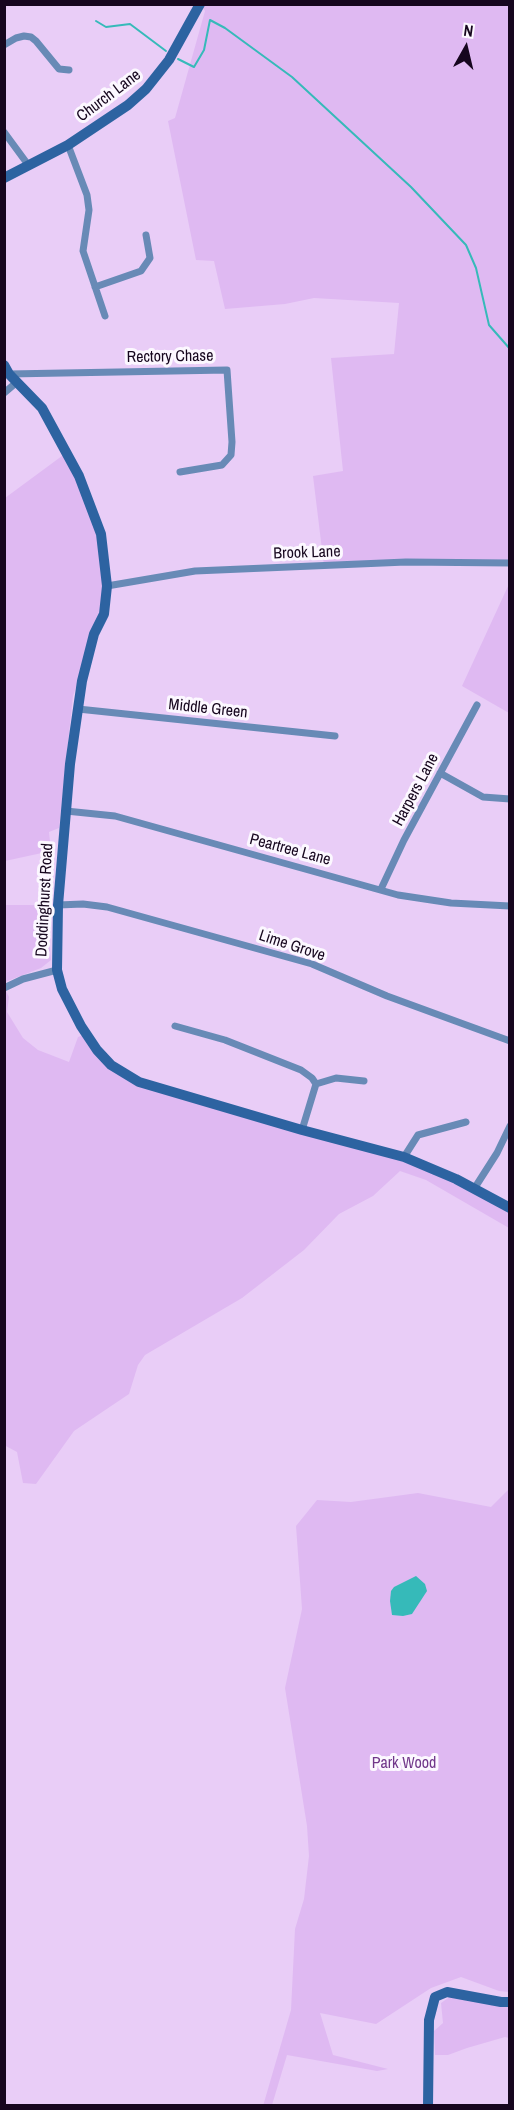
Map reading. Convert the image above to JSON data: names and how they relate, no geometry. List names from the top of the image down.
{
  "streets": {
    "street": [
      "Church Lane",
      "Rectory Chase",
      "Brook Lane",
      "Middle Green",
      "Harpers Lane",
      "Peartree Lane",
      "Doddinghurst Road",
      "Lime Grove"
    ]
  },
  "crossings": [
    ["Rectory Chase", "Doddinghurst Road"],
    ["Brook Lane", "Doddinghurst Road"],
    ["Middle Green", "Doddinghurst Road"],
    ["Harpers Lane", "Peartree Lane"],
    ["Peartree Lane", "Doddinghurst Road"],
    ["Doddinghurst Road", "Lime Grove"]
  ],
  "parks": ["Park Wood"],
  "north": "top"
}
